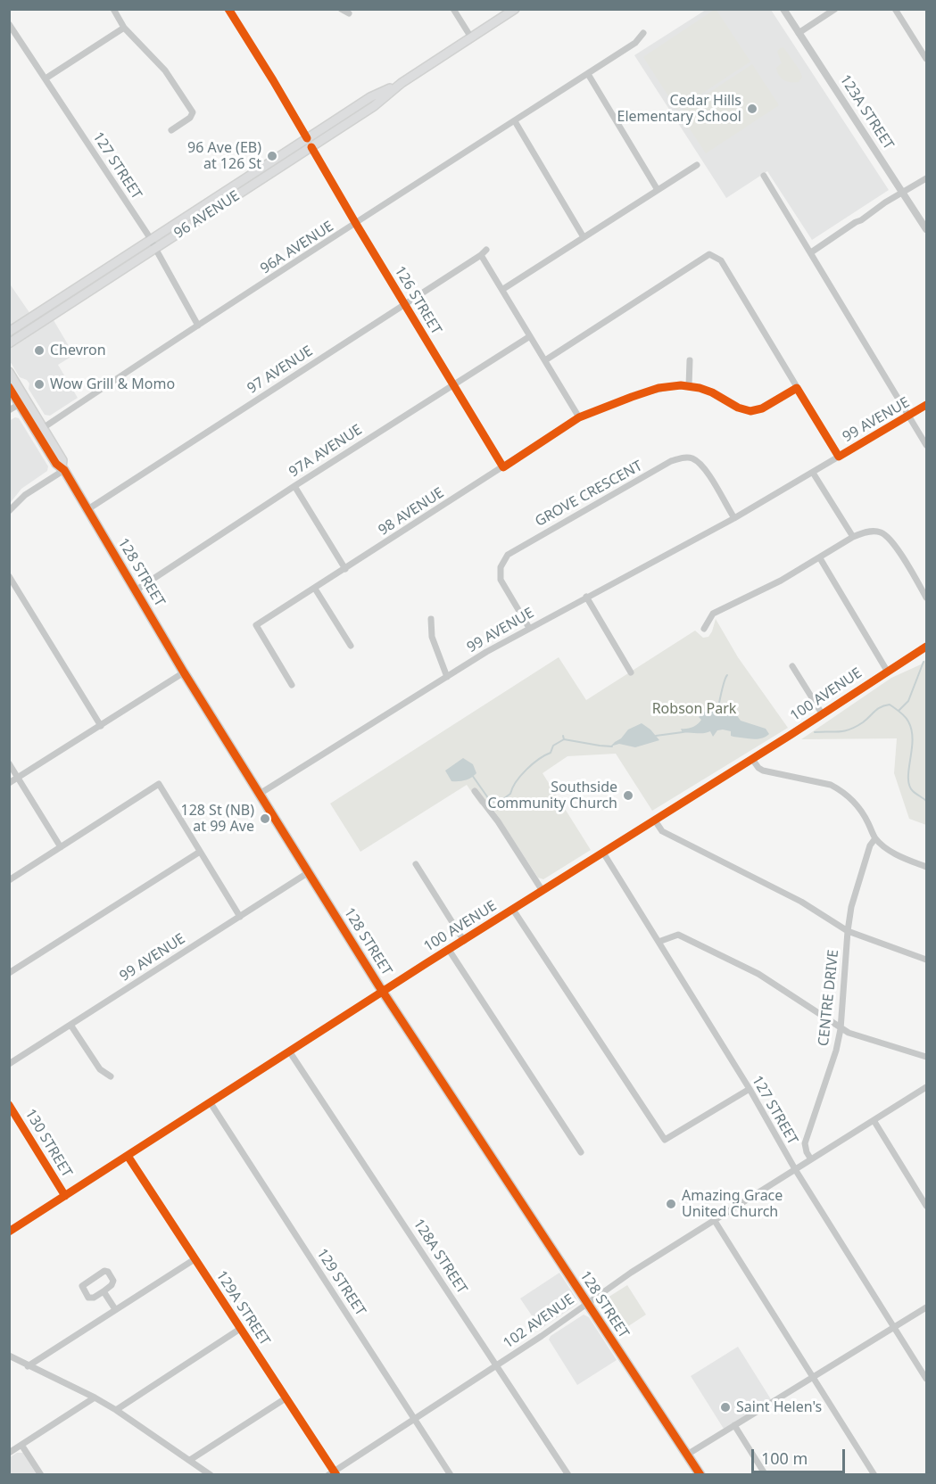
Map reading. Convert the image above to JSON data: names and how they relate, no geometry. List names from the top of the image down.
{
  "streets": {
    "main road": ["96 AVENUE", "128 STREET"],
    "street": [
      "123A STREET",
      "127 STREET",
      "96A AVENUE",
      "126 STREET",
      "97 AVENUE",
      "99 AVENUE",
      "97A AVENUE",
      "GROVE CRESCENT",
      "98 AVENUE",
      "100 AVENUE",
      "CENTRE DRIVE",
      "130 STREET",
      "128A STREET",
      "129 STREET",
      "129A STREET",
      "102 AVENUE"
    ]
  },
  "crossings": [
    ["127 STREET", "96 AVENUE"],
    ["127 STREET", "96A AVENUE"],
    ["127 STREET", "100 AVENUE"],
    ["127 STREET", "102 AVENUE"],
    ["96 AVENUE", "126 STREET"],
    ["96A AVENUE", "126 STREET"],
    ["96A AVENUE", "128 STREET"],
    ["126 STREET", "97 AVENUE"],
    ["126 STREET", "97A AVENUE"],
    ["126 STREET", "98 AVENUE"],
    ["97 AVENUE", "128 STREET"],
    ["99 AVENUE", "GROVE CRESCENT"],
    ["99 AVENUE", "128 STREET"],
    ["97A AVENUE", "128 STREET"],
    ["128 STREET", "100 AVENUE"],
    ["128 STREET", "102 AVENUE"],
    ["100 AVENUE", "130 STREET"],
    ["100 AVENUE", "128A STREET"],
    ["100 AVENUE", "129 STREET"],
    ["100 AVENUE", "129A STREET"],
    ["CENTRE DRIVE", "102 AVENUE"],
    ["128A STREET", "102 AVENUE"],
    ["129 STREET", "102 AVENUE"],
    ["129A STREET", "102 AVENUE"]
  ],
  "parks": ["Robson Park"],
  "places": [
    "Cedar Hills Elementary School",
    "96 Ave (EB) at 126 St",
    "Chevron",
    "Wow Grill & Momo",
    "Southside Community Church",
    "128 St (NB) at 99 Ave",
    "Amazing Grace United Church",
    "Saint Helen's"
  ],
  "scale_bar": "100 m"
}
